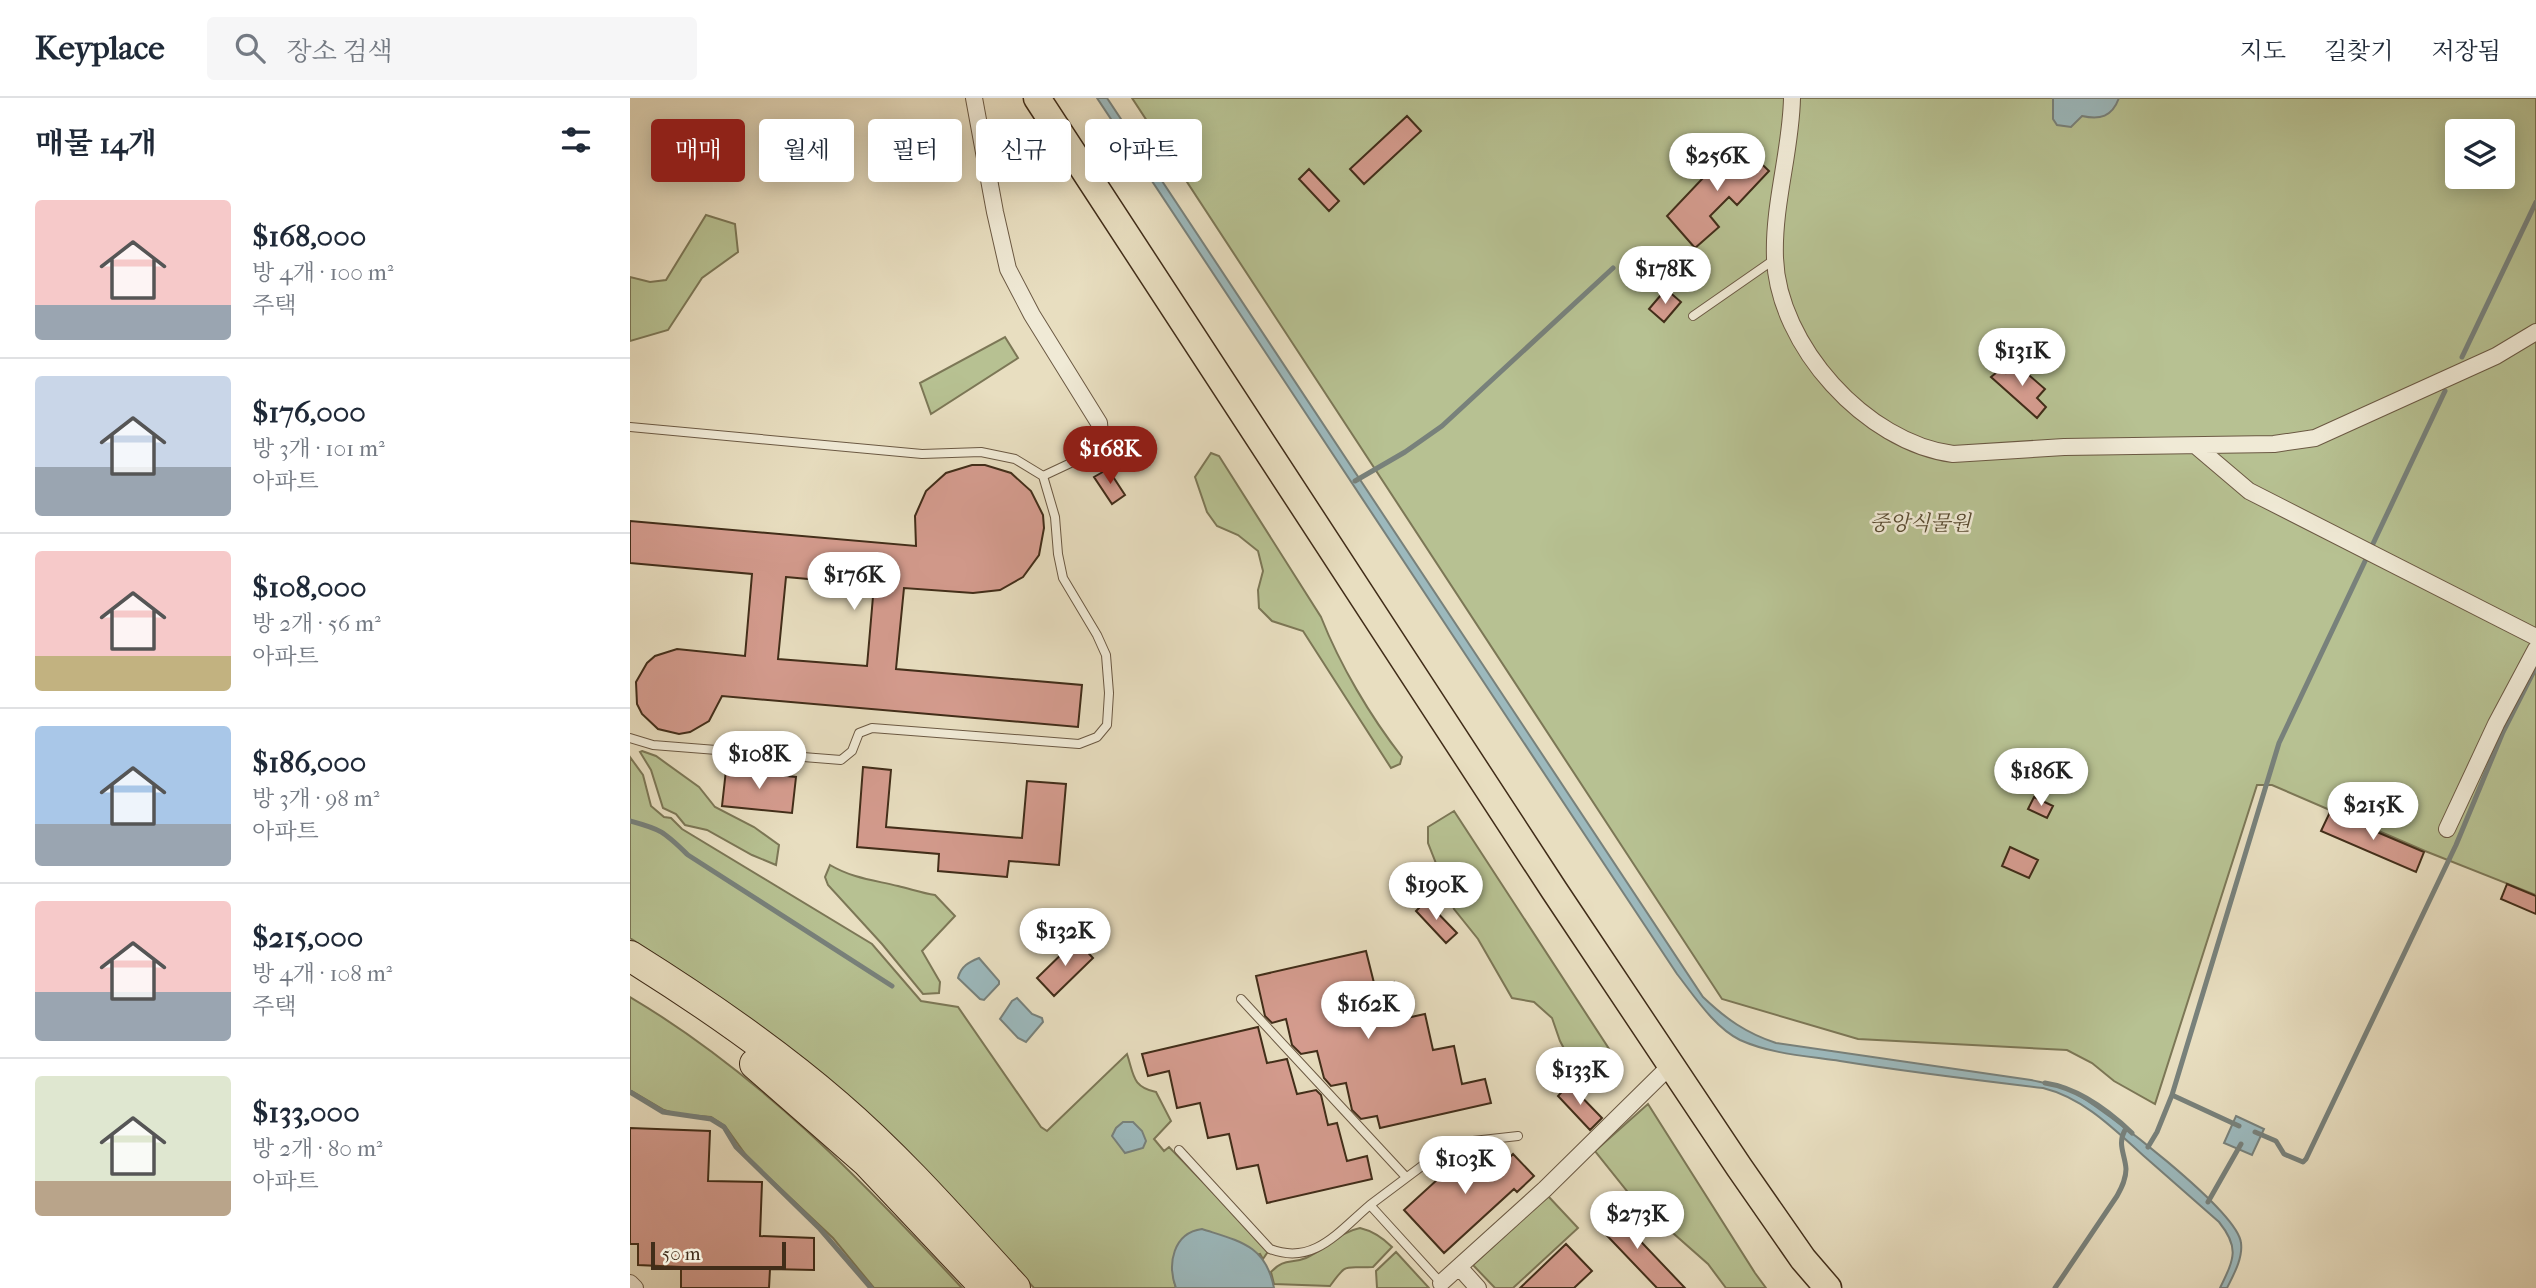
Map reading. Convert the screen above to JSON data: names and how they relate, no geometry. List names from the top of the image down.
{
  "parks": ["중앙식물원"],
  "scale_bar": "50 m",
  "page": {
    "header": "Keyplace",
    "search": "장소 검색",
    "nav": ["지도", "길찾기", "저장됨"],
    "heading": "매물 14개",
    "chip": [
      "매매",
      "월세",
      "필터",
      "신규",
      "아파트"
    ],
    "price": [
      "$256K",
      "$178K",
      "$131K",
      "$168K",
      "$176K",
      "$108K",
      "$186K",
      "$215K",
      "$190K",
      "$132K",
      "$162K",
      "$133K",
      "$103K",
      "$273K"
    ],
    "list": [
      {
        "name": "$168,000",
        "note": "방 4개 · 100 m² · 주택"
      },
      {
        "name": "$176,000",
        "note": "방 3개 · 101 m² · 아파트"
      },
      {
        "name": "$108,000",
        "note": "방 2개 · 56 m² · 아파트"
      },
      {
        "name": "$186,000",
        "note": "방 3개 · 98 m² · 아파트"
      },
      {
        "name": "$215,000",
        "note": "방 4개 · 108 m² · 주택"
      },
      {
        "name": "$133,000",
        "note": "방 2개 · 80 m² · 아파트"
      }
    ],
    "scale": "50 m"
  }
}
